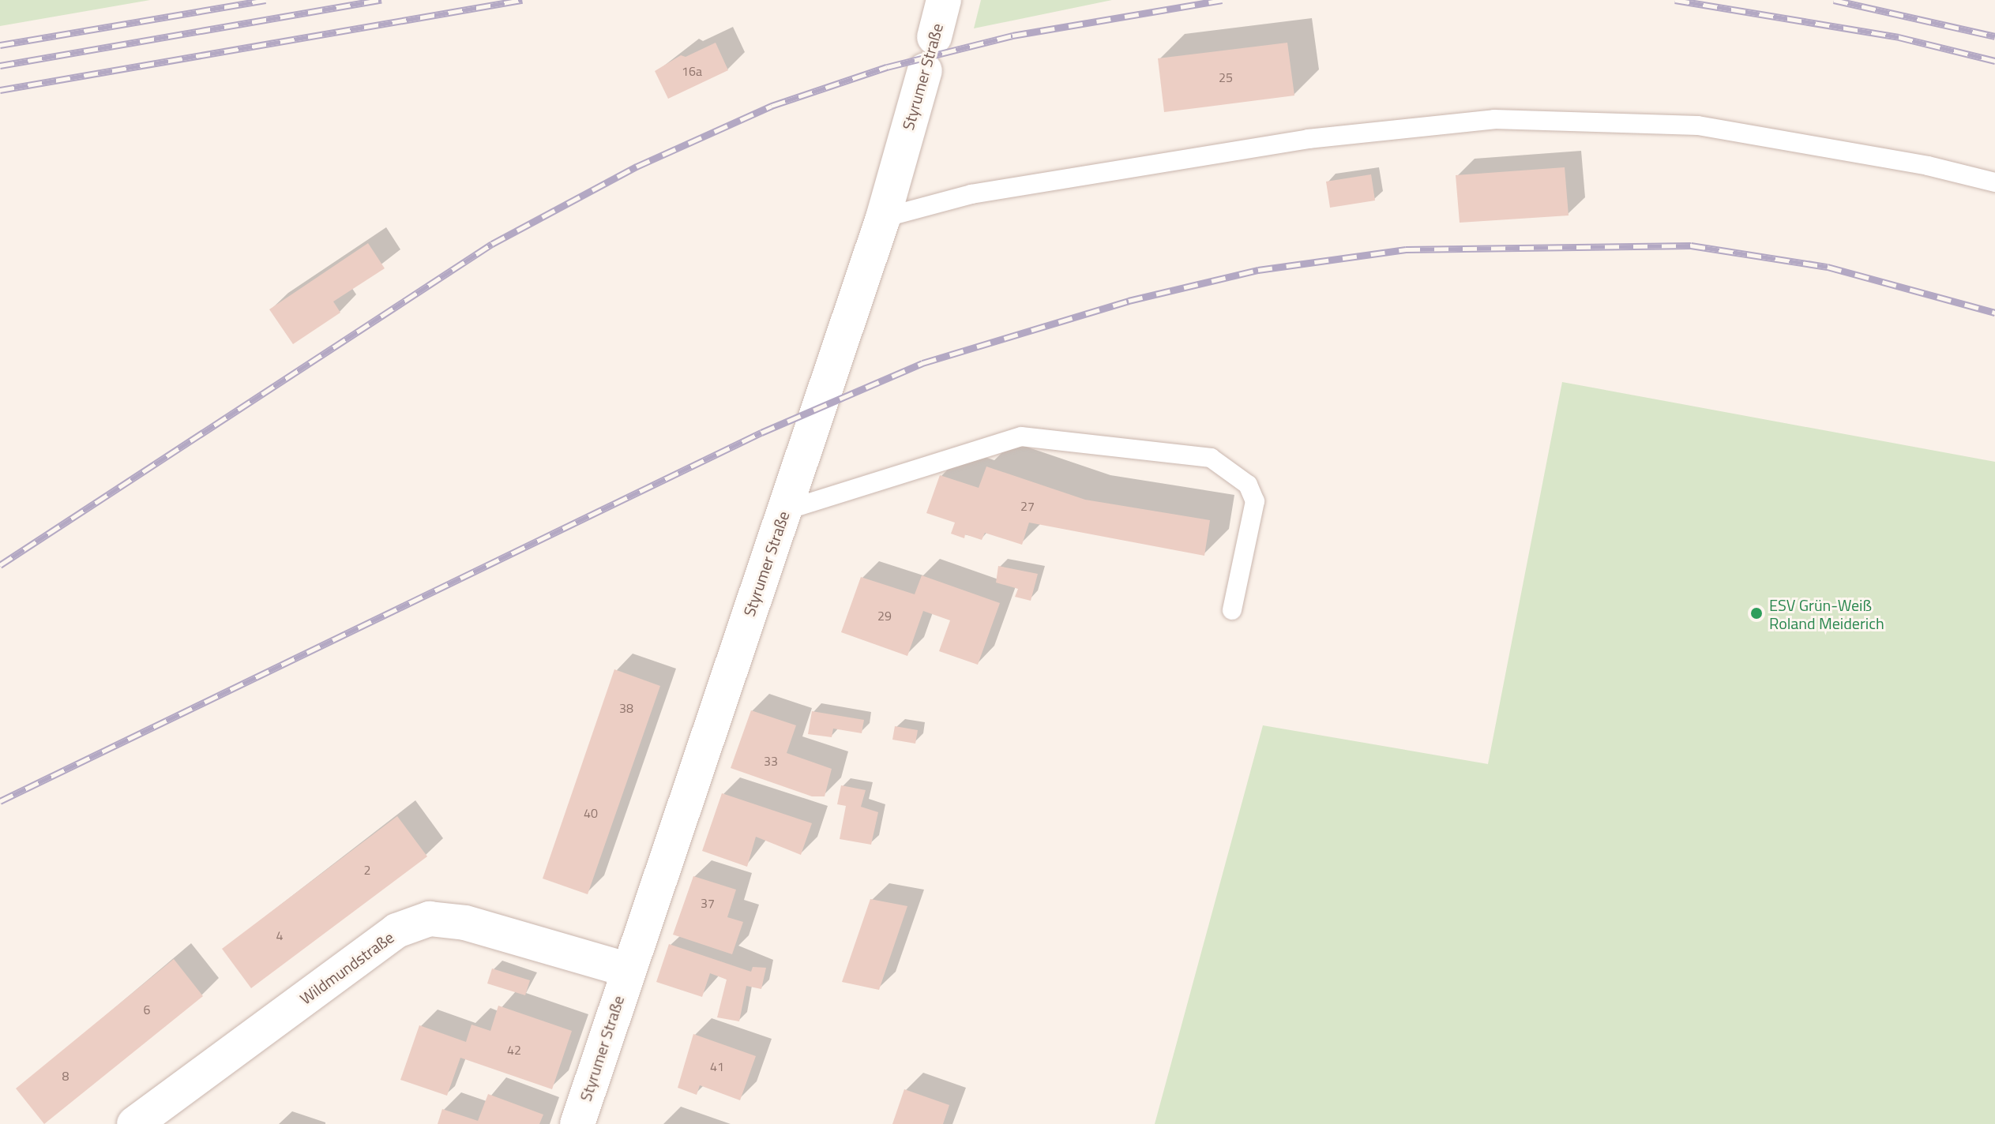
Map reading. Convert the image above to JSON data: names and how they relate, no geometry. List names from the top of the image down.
{
  "streets": {
    "street": ["Styrumer Straße", "Wildmundstraße"]
  },
  "crossings": [
    ["Styrumer Straße", "Wildmundstraße"]
  ],
  "places": ["ESV Grün-Weiß Roland Meiderich"],
  "house_numbers": [
    "16a",
    "25",
    "27",
    "29",
    "38",
    "33",
    "40",
    "2",
    "37",
    "4",
    "6",
    "42",
    "41",
    "8"
  ]
}
